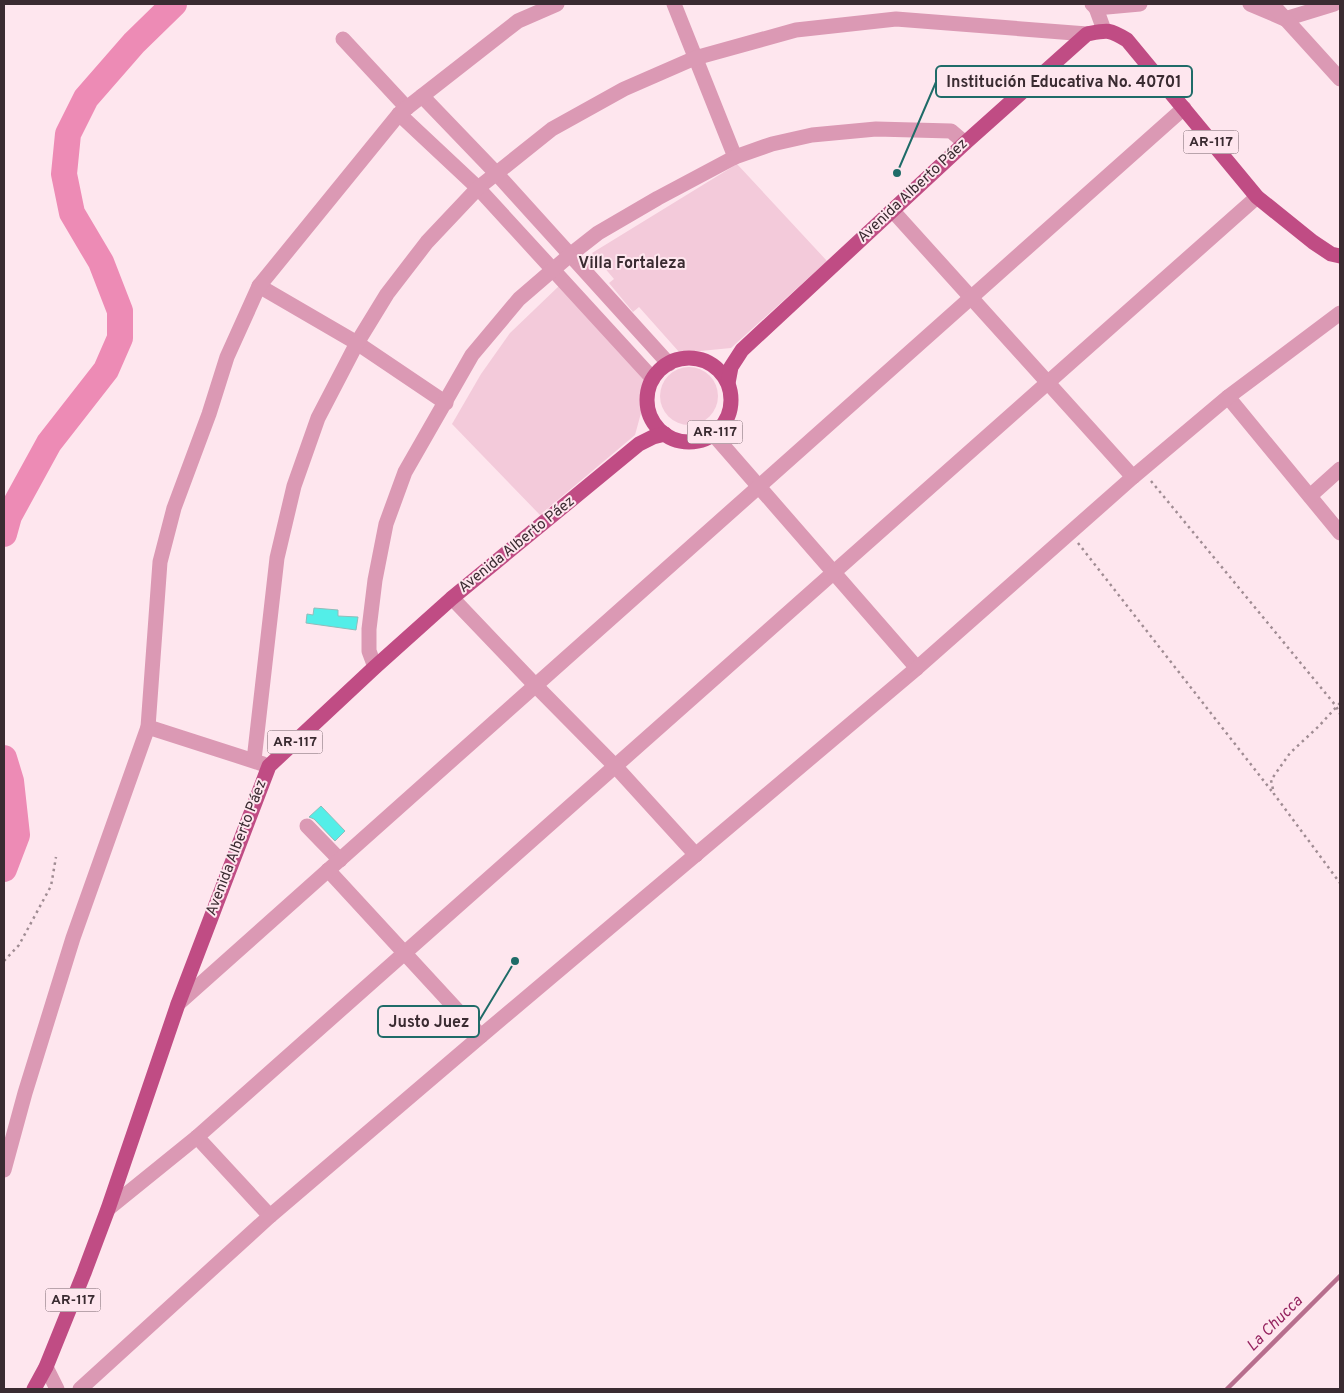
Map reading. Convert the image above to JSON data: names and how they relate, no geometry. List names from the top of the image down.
{
  "streets": {
    "main road": ["AR-117", "Avenida Alberto Páez"]
  },
  "crossings": [
    ["AR-117", "Avenida Alberto Páez"]
  ],
  "districts": ["Villa Fortaleza"],
  "water": ["La Chucca"],
  "places": ["Institución Educativa No. 40701", "Justo Juez"]
}
